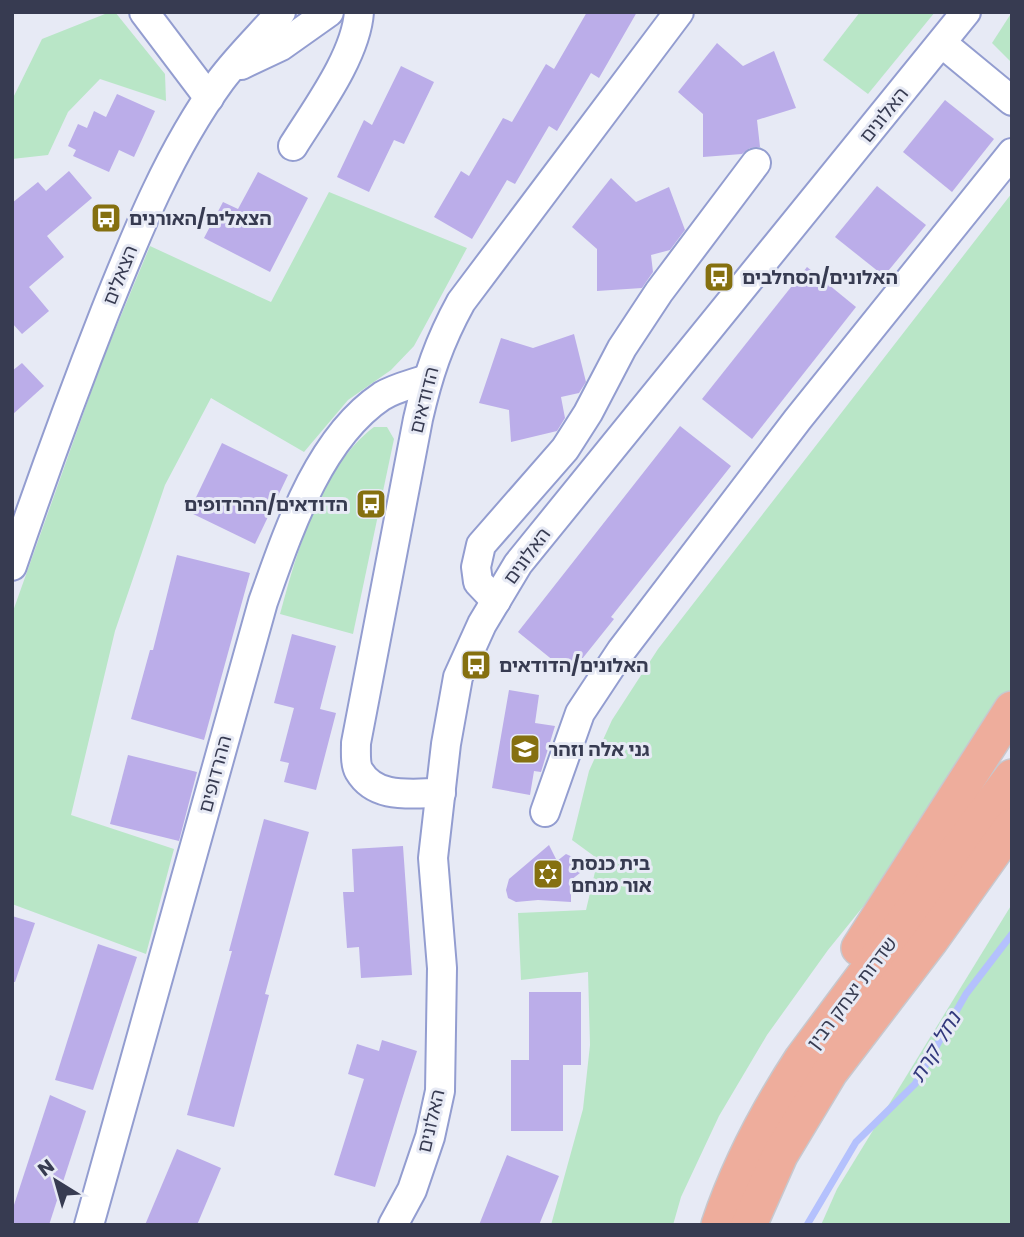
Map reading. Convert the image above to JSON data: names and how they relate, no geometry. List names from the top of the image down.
{
  "streets": {
    "main road": ["שדרות יצחק רבין"],
    "street": [
      "האלונים",
      "הצאלים",
      "הדודאים",
      "ההרדופים"
    ]
  },
  "crossings": [
    ["האלונים", "הדודאים"],
    ["הדודאים", "ההרדופים"]
  ],
  "water": ["נחל קרת"],
  "places": {
    "bus stop": [
      "הצאלים/האורנים",
      "האלונים/הסחלבים",
      "הדודאים/ההרדופים",
      "האלונים/הדודאים"
    ],
    "school or university": ["גני אלה וזהר"],
    "synagogue": ["בית כנסת אור מנחם"]
  },
  "north": "top left"
}
